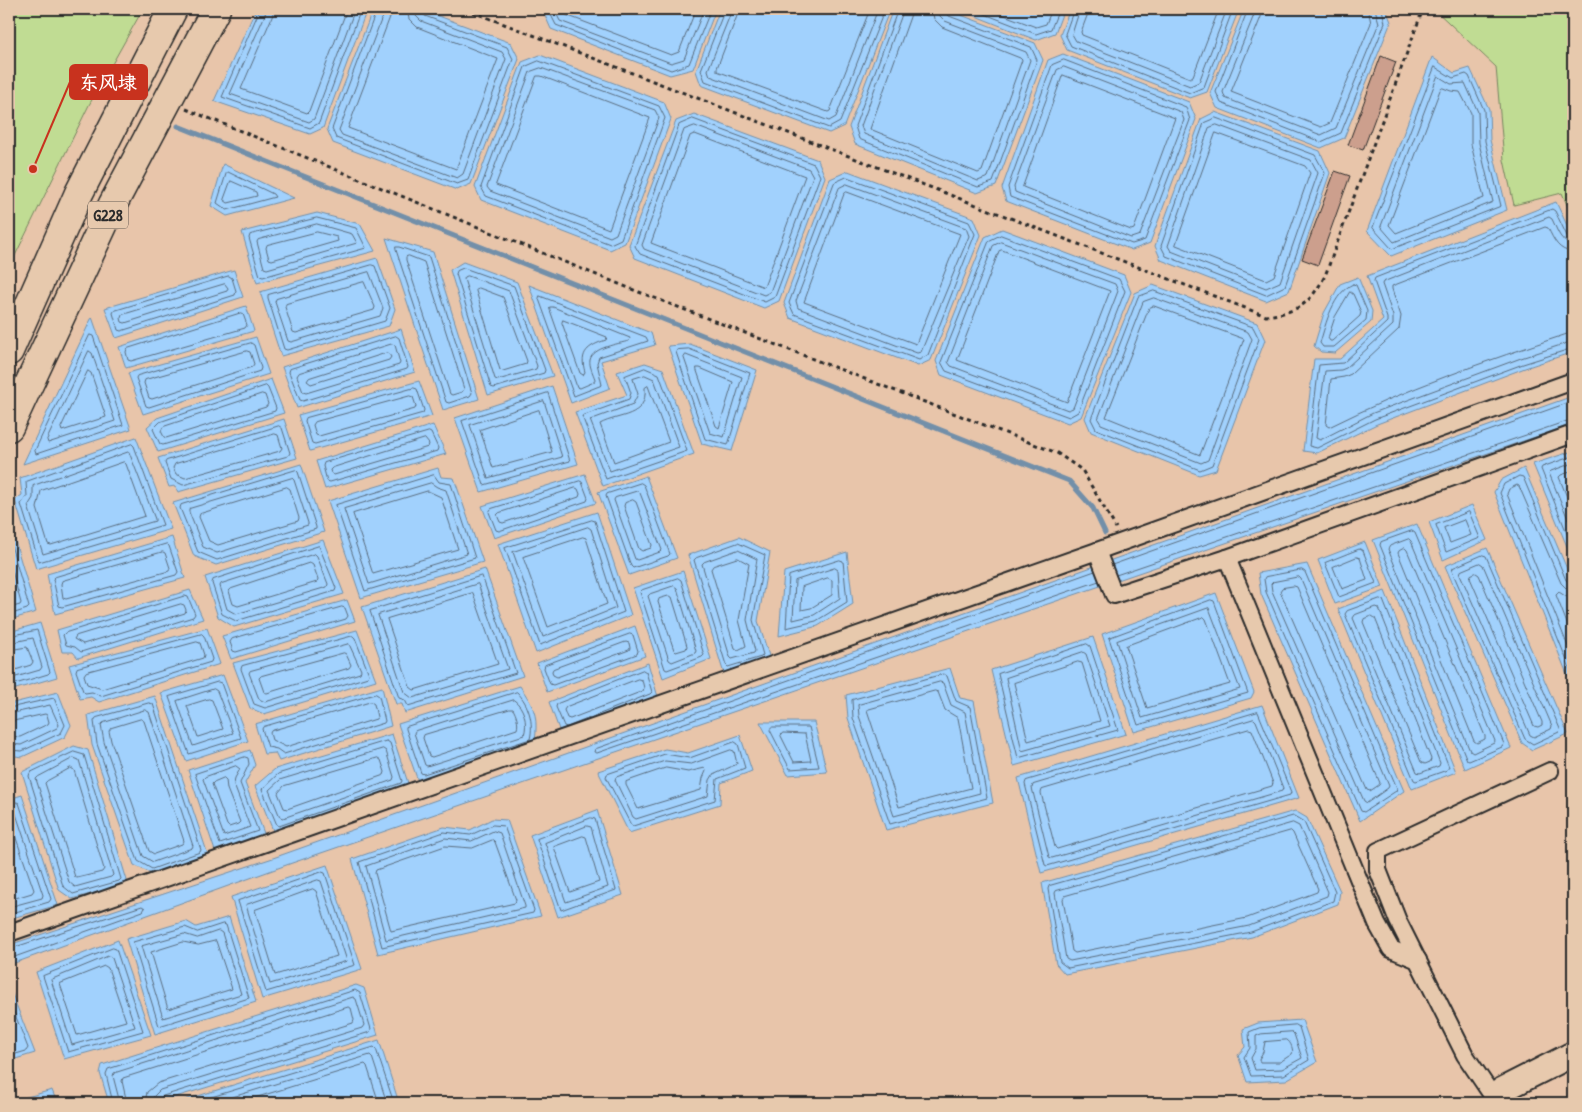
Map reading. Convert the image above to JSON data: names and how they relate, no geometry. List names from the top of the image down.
{
  "streets": {
    "highway": ["G228"]
  },
  "places": ["东风埭"]
}
